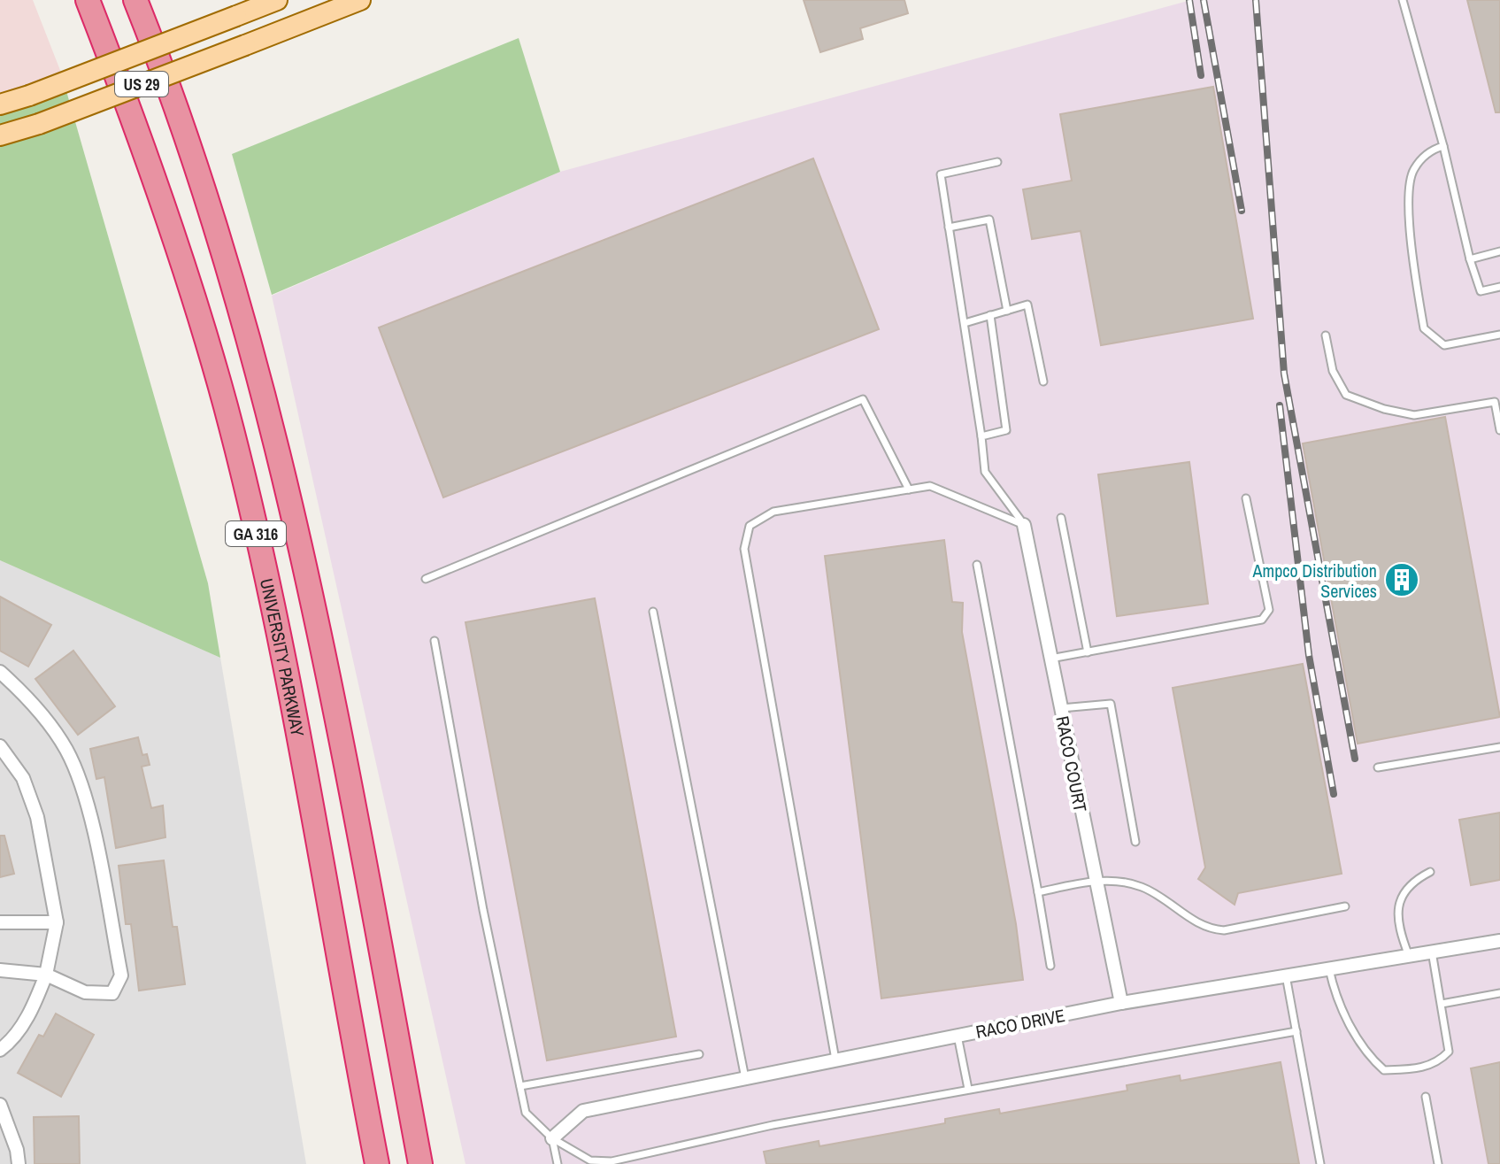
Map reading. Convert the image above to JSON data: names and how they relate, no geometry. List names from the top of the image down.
{
  "streets": {
    "highway": ["GA 316", "UNIVERSITY PARKWAY"],
    "main road": ["US 29"],
    "street": ["RACO COURT", "RACO DRIVE"]
  },
  "crossings": [
    ["RACO COURT", "RACO DRIVE"]
  ],
  "places": {
    "building": ["Ampco Distribution Services"]
  }
}
